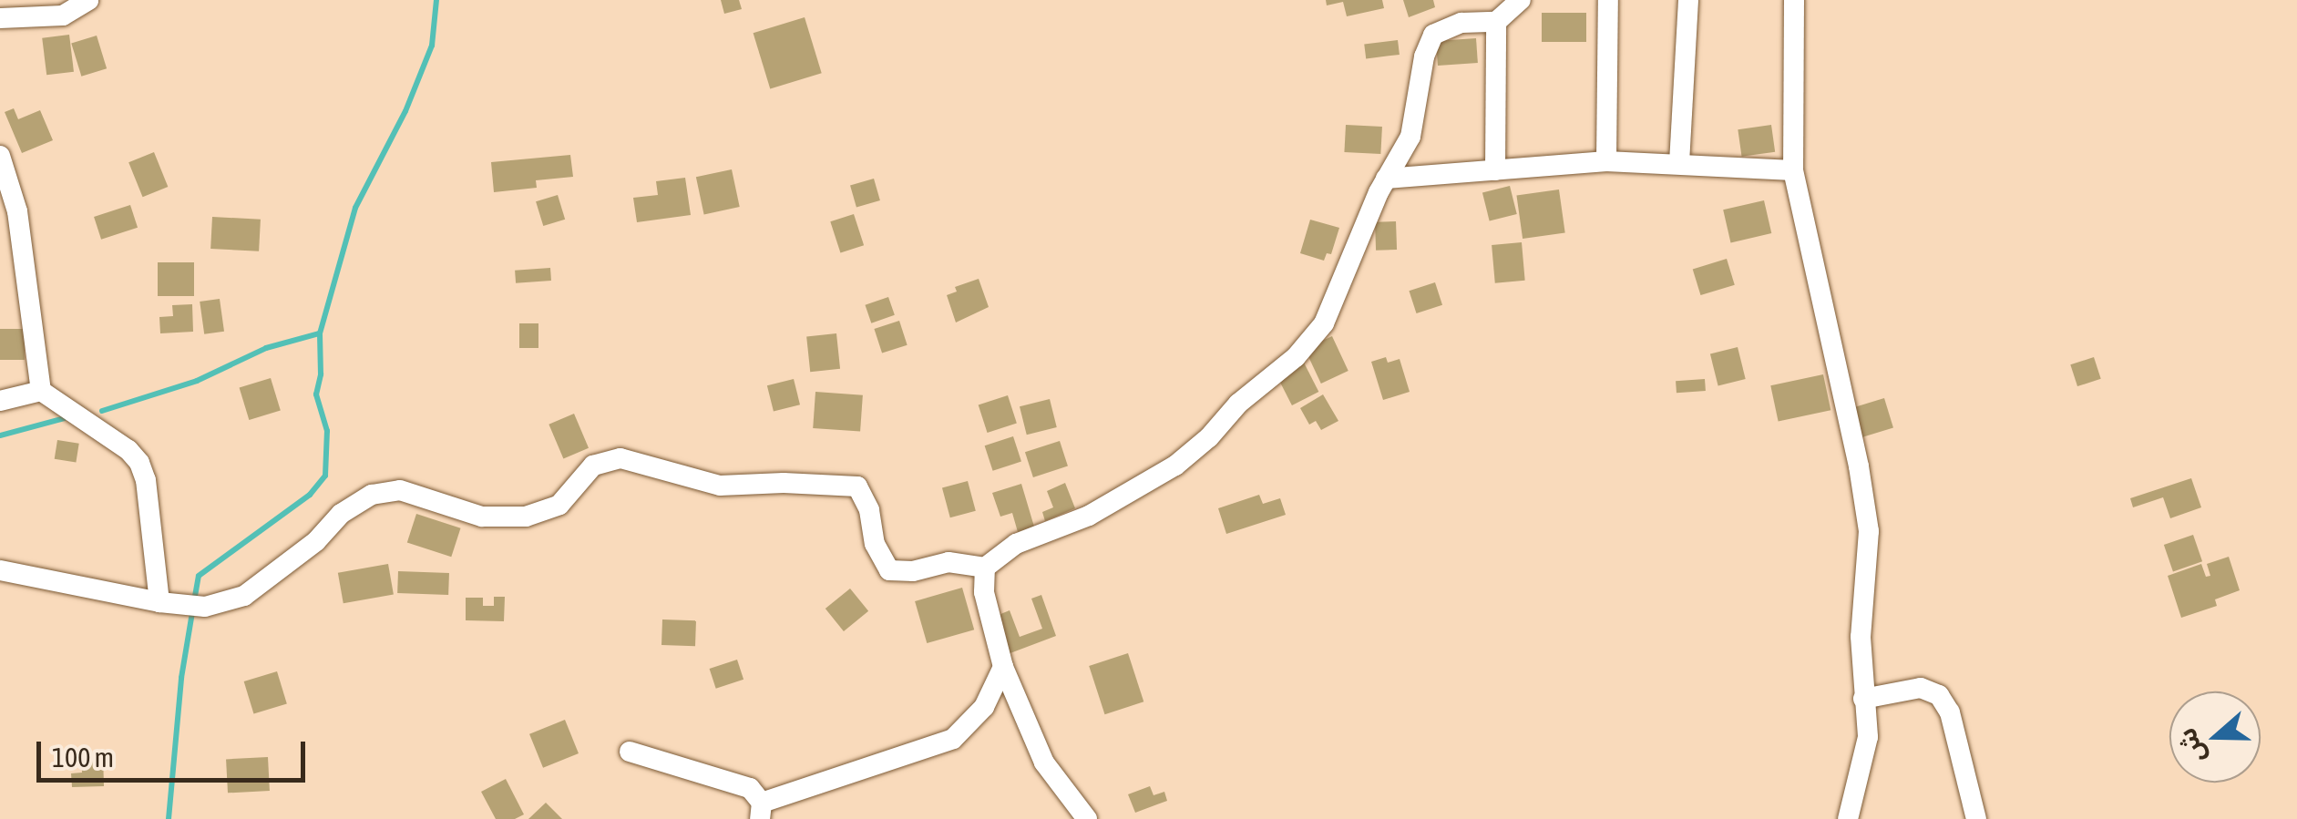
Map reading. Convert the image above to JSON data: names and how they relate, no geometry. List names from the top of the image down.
{
  "scale_bar": "100 m",
  "north": "left"
}
